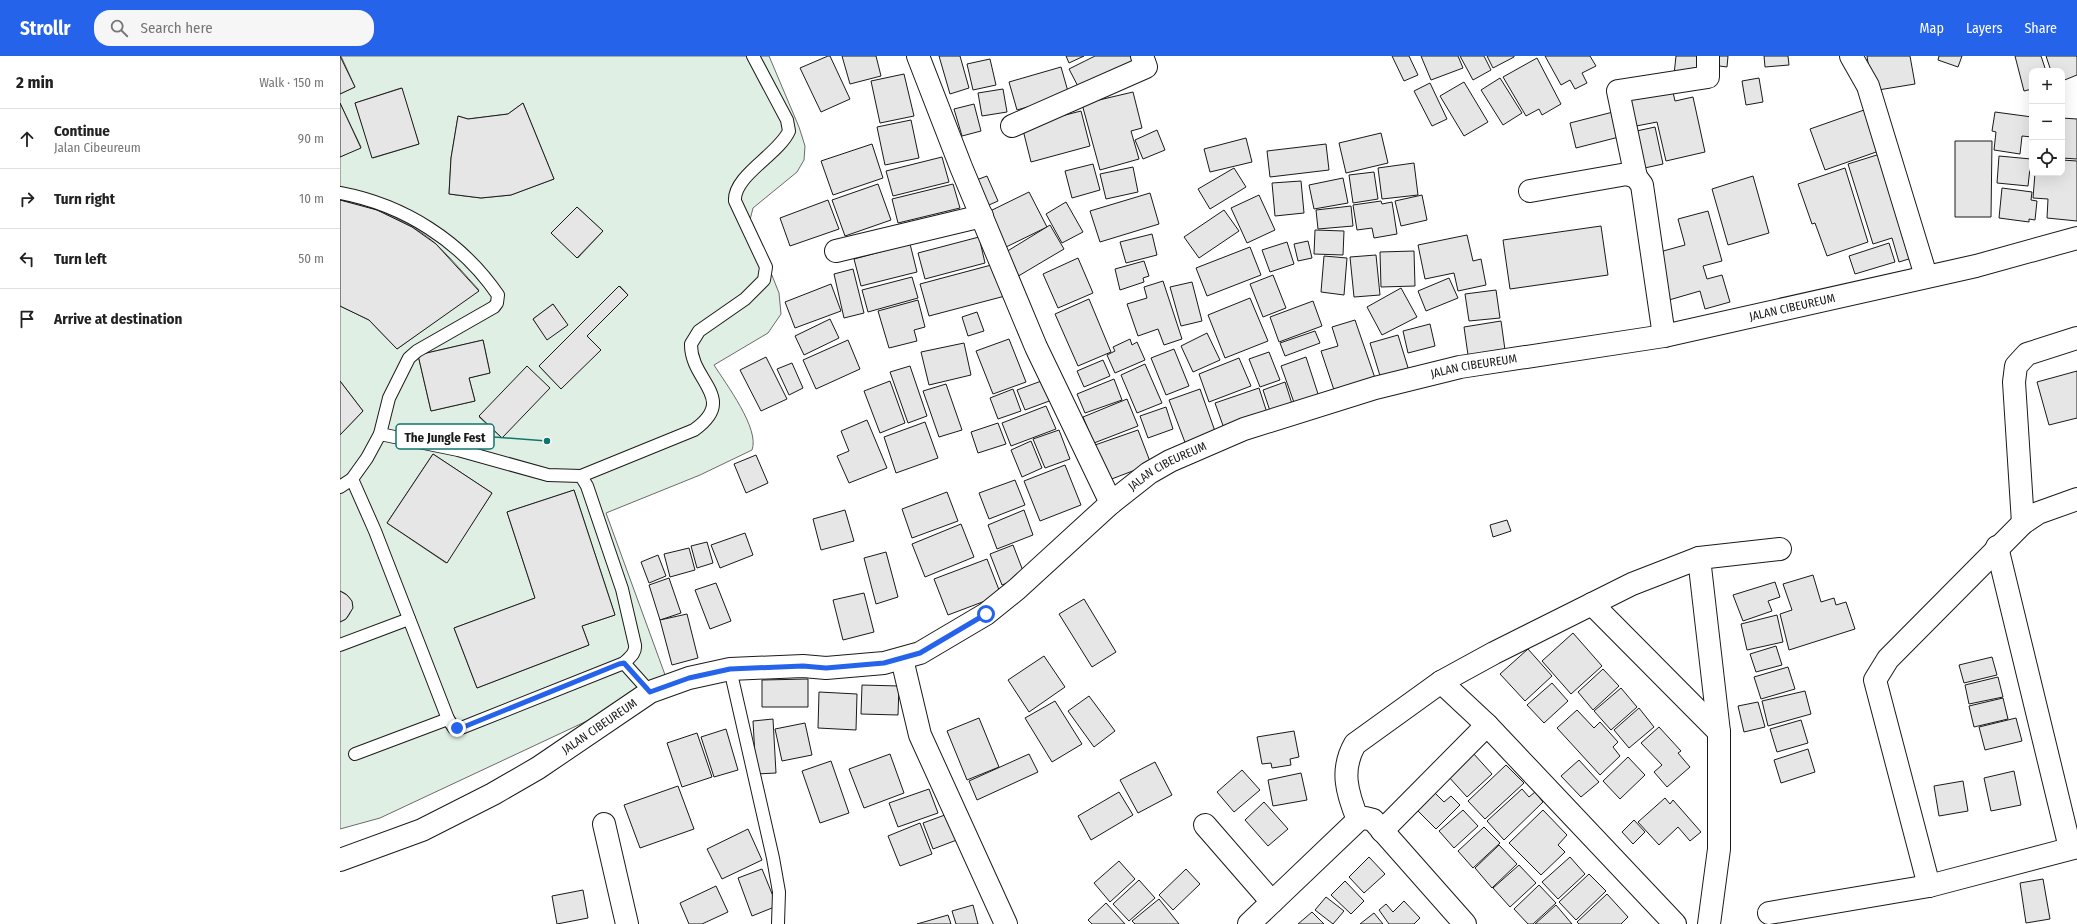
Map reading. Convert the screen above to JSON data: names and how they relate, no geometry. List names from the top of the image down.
{
  "streets": {
    "street": ["JALAN CIBEUREUM"]
  },
  "places": ["The Jungle Fest"],
  "page": {
    "header": "Strollr",
    "search": "Search here",
    "nav": ["Map", "Layers", "Share"],
    "heading": ["2 min", "Walk · 150 m"],
    "map_buttons": ["+", "−"],
    "list": [
      ["Continue", "Jalan Cibeureum", "90 m"],
      ["Turn right", "10 m"],
      ["Turn left", "50 m"],
      "Arrive at destination"
    ]
  }
}
